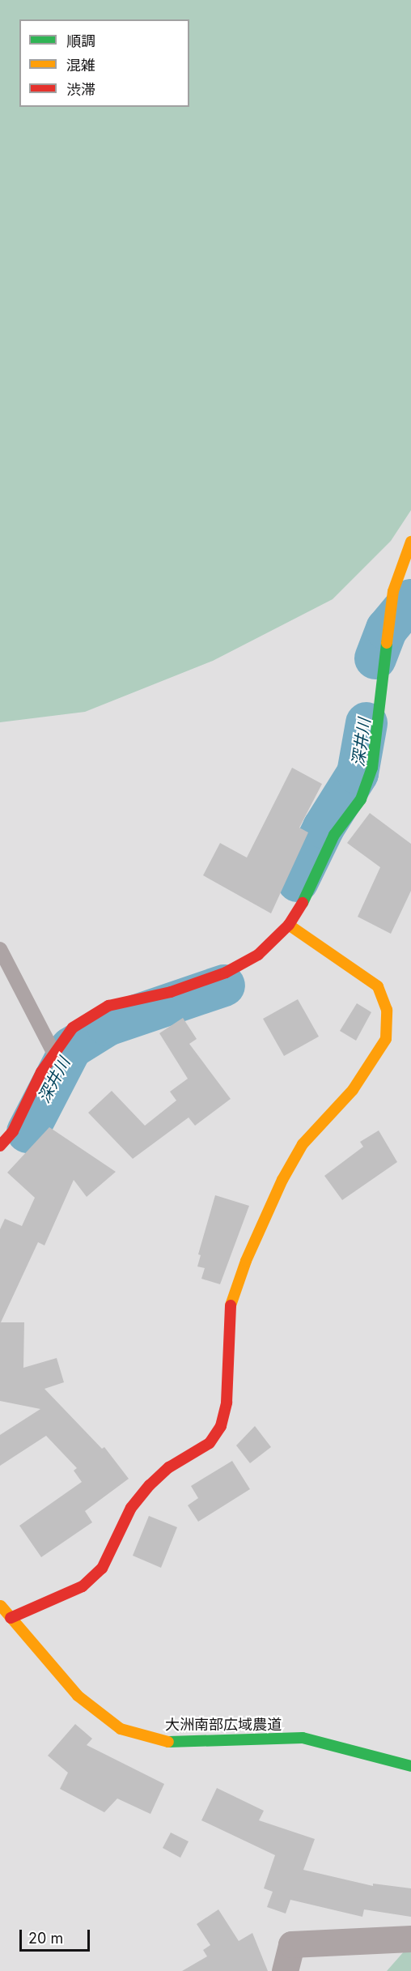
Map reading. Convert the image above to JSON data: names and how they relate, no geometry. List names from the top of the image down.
{
  "streets": {
    "street": ["大洲南部広域農道"]
  },
  "water": ["深井川"],
  "legend": ["順調", "混雑", "渋滞"],
  "scale_bar": "20 m"
}
